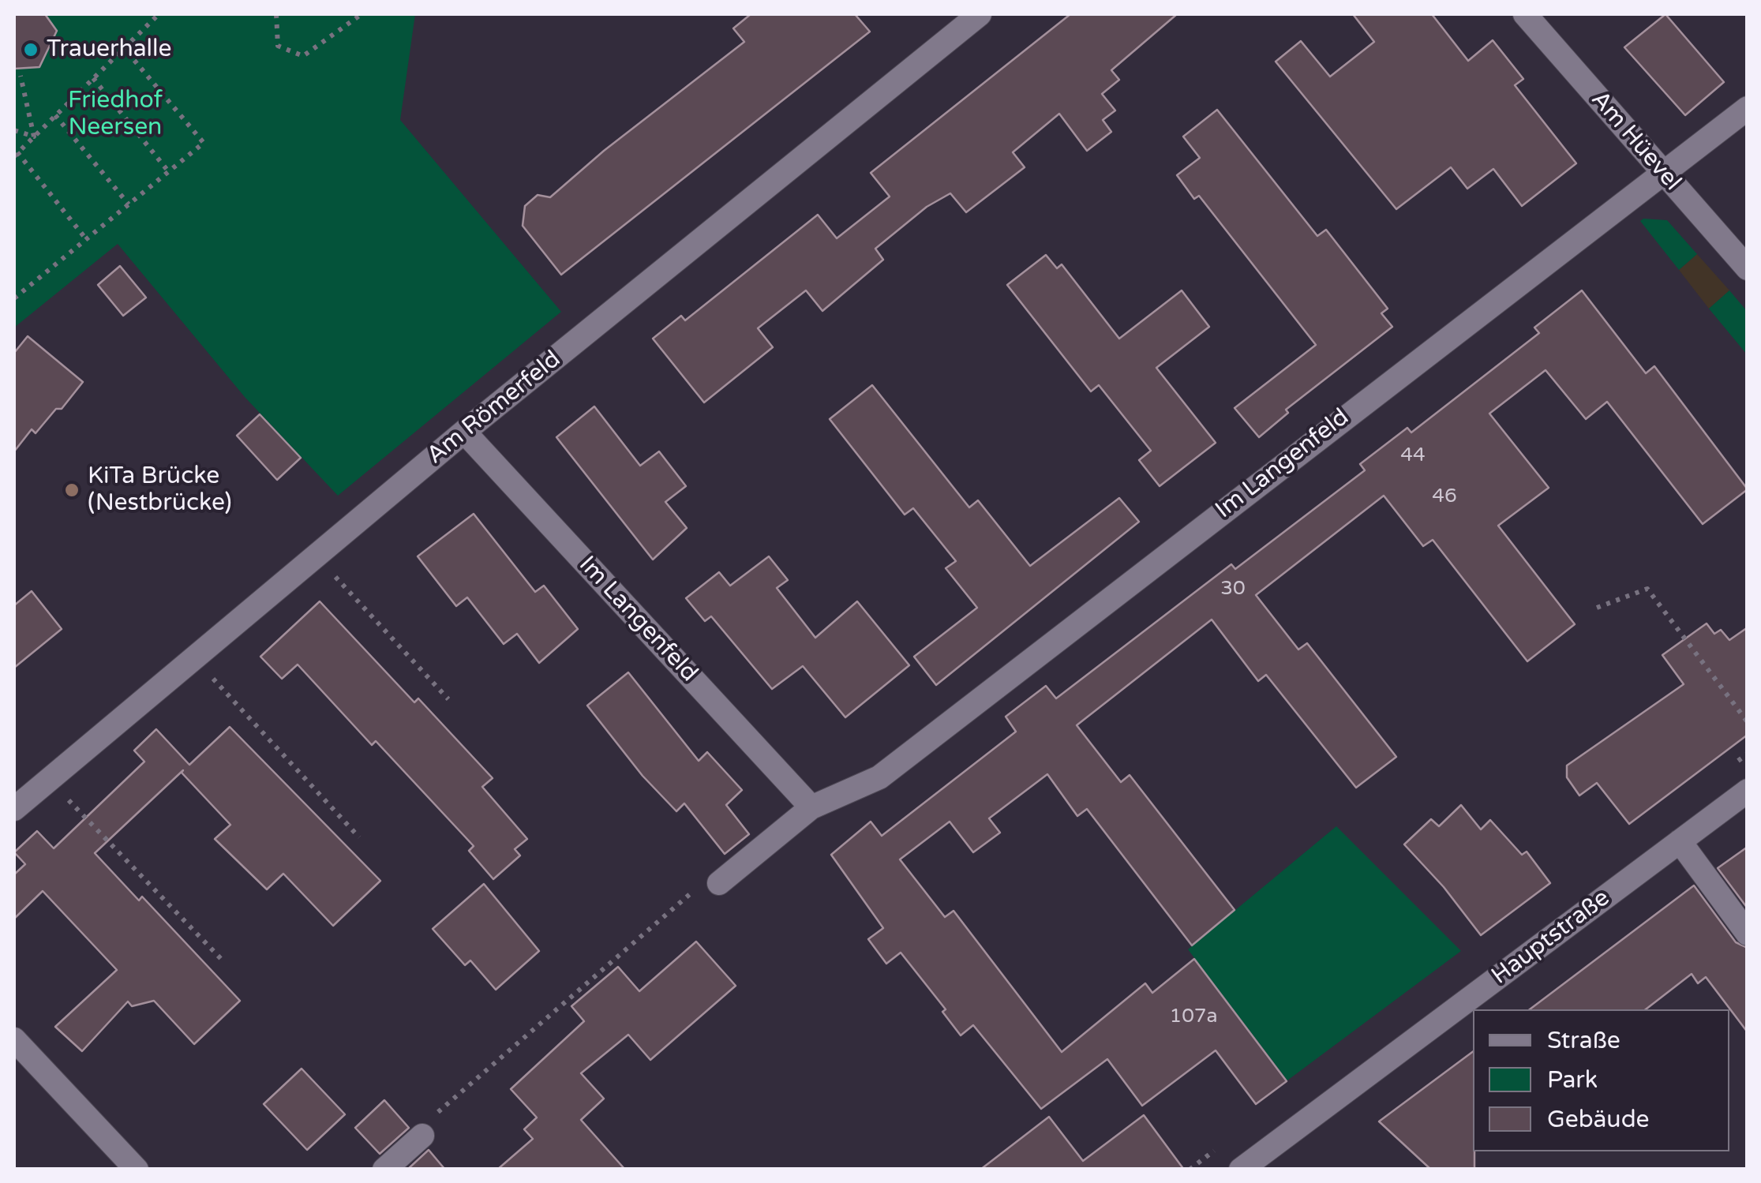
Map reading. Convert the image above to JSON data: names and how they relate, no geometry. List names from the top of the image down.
{
  "streets": {
    "street": [
      "Am Hüevel",
      "Am Römerfeld",
      "Im Langenfeld",
      "Hauptstraße"
    ]
  },
  "crossings": [
    ["Am Hüevel", "Im Langenfeld"],
    ["Am Römerfeld", "Im Langenfeld"]
  ],
  "parks": ["Friedhof Neersen"],
  "places": ["Trauerhalle", "KiTa Brücke (Nestbrücke)"],
  "house_numbers": [
    "44",
    "46",
    "30",
    "107a"
  ],
  "legend": ["Straße", "Park", "Gebäude"]
}
